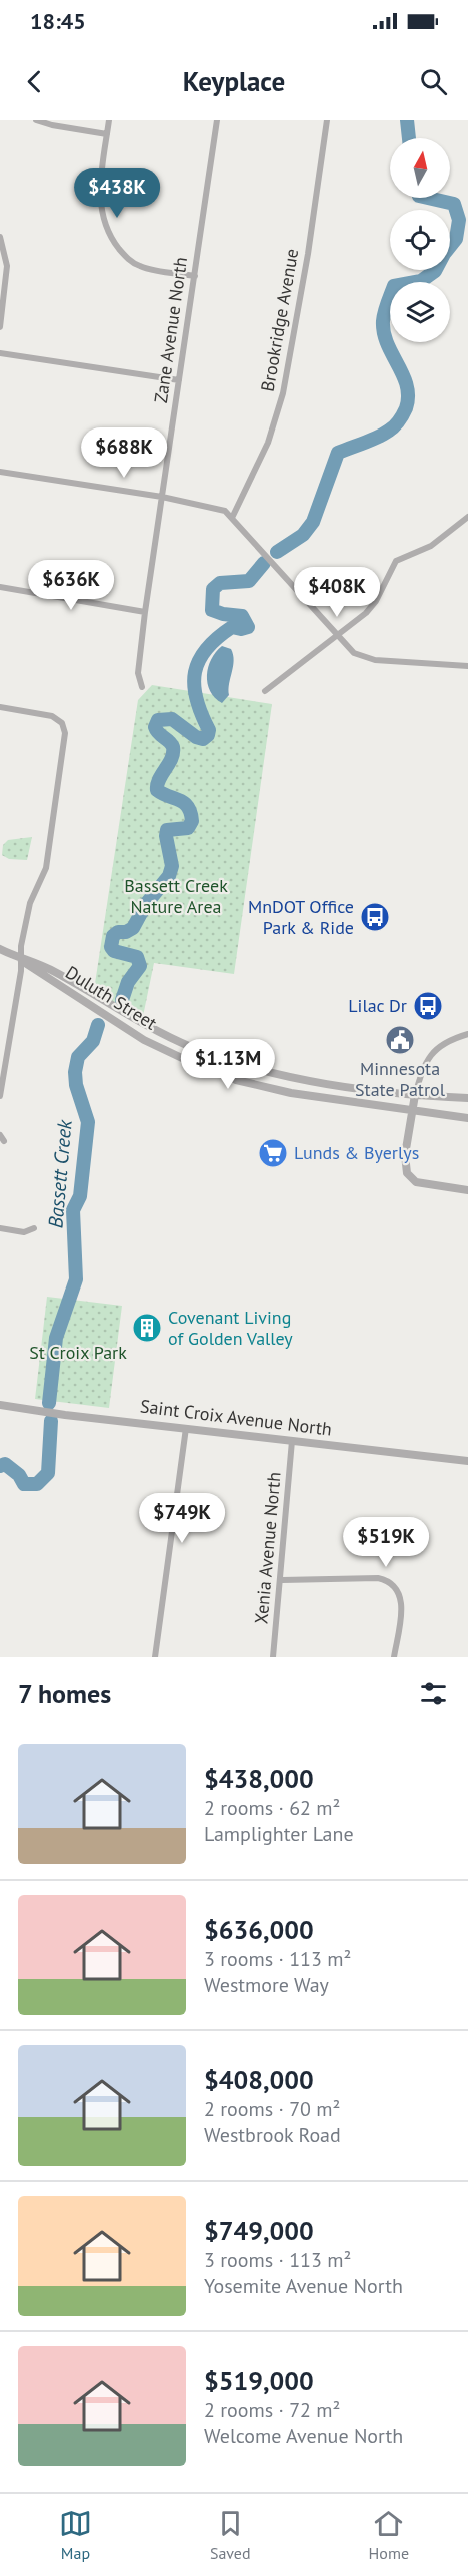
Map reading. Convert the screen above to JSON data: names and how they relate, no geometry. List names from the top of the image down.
{
  "streets": {
    "street": [
      "Brookridge Avenue",
      "Zane Avenue North",
      "Duluth Street",
      "Saint Croix Avenue North",
      "Xenia Avenue North"
    ]
  },
  "crossings": [
    ["Saint Croix Avenue North", "Xenia Avenue North"]
  ],
  "water": ["Bassett Creek"],
  "parks": ["Bassett Creek Nature Area", "St Croix Park"],
  "places": {
    "bus stop": ["MnDOT Office Park & Ride", "Lilac Dr"],
    "public building": ["Minnesota State Patrol"],
    "supermarket": ["Lunds & Byerlys"],
    "building": ["Covenant Living of Golden Valley"]
  },
  "north": "top",
  "page": {
    "status": "18:45",
    "header": "Keyplace",
    "price": [
      "$438K",
      "$688K",
      "$636K",
      "$408K",
      "$1.13M",
      "$749K",
      "$519K"
    ],
    "heading": "7 homes",
    "list": [
      {
        "name": "$438,000",
        "note": "2 rooms · 62 m² · Lamplighter Lane"
      },
      {
        "name": "$636,000",
        "note": "3 rooms · 113 m² · Westmore Way"
      },
      {
        "name": "$408,000",
        "note": "2 rooms · 70 m² · Westbrook Road"
      },
      {
        "name": "$749,000",
        "note": "3 rooms · 113 m² · Yosemite Avenue North"
      },
      {
        "name": "$519,000",
        "note": "2 rooms · 72 m² · Welcome Avenue North"
      }
    ],
    "tabs": ["Map", "Saved", "Home"]
  }
}
